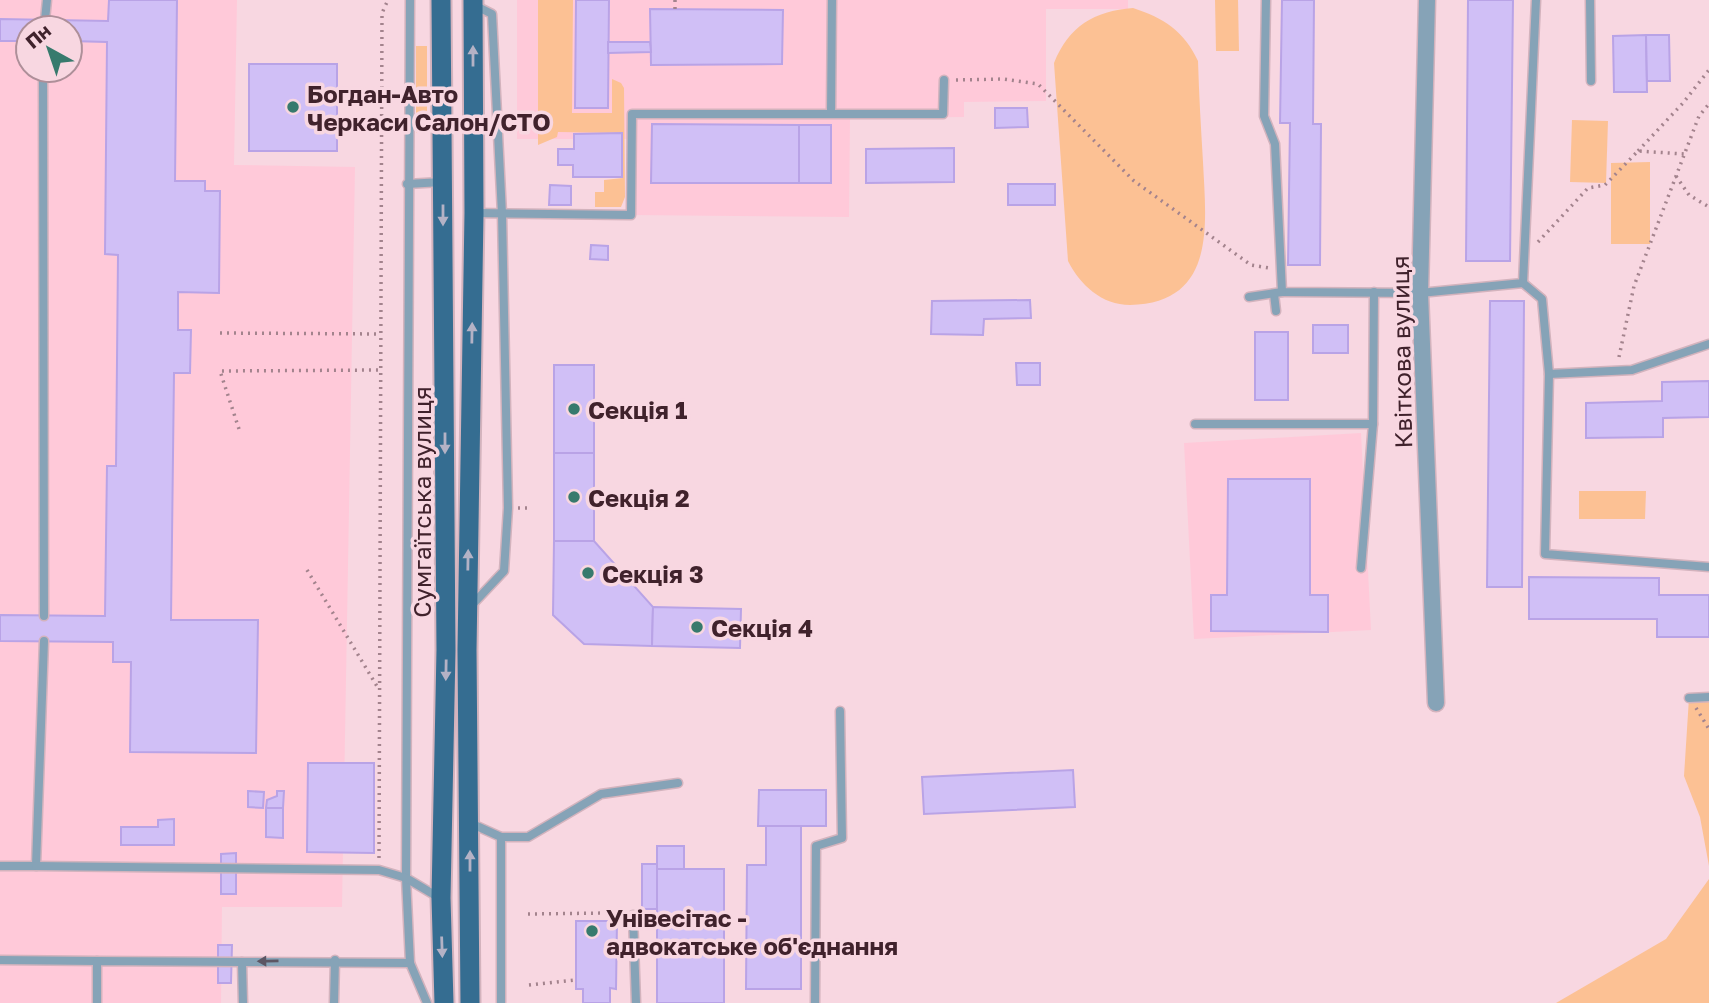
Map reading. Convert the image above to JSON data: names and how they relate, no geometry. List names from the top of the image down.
{
  "streets": {
    "main road": ["Сумгаїтська вулиця"],
    "street": ["Квіткова вулиця"]
  },
  "places": [
    "Богдан-Авто Черкаси Салон/СТО",
    "Секція 1",
    "Секція 2",
    "Секція 3",
    "Секція 4",
    "Унівесітас - адвокатське об'єднання"
  ],
  "north": "top left"
}
